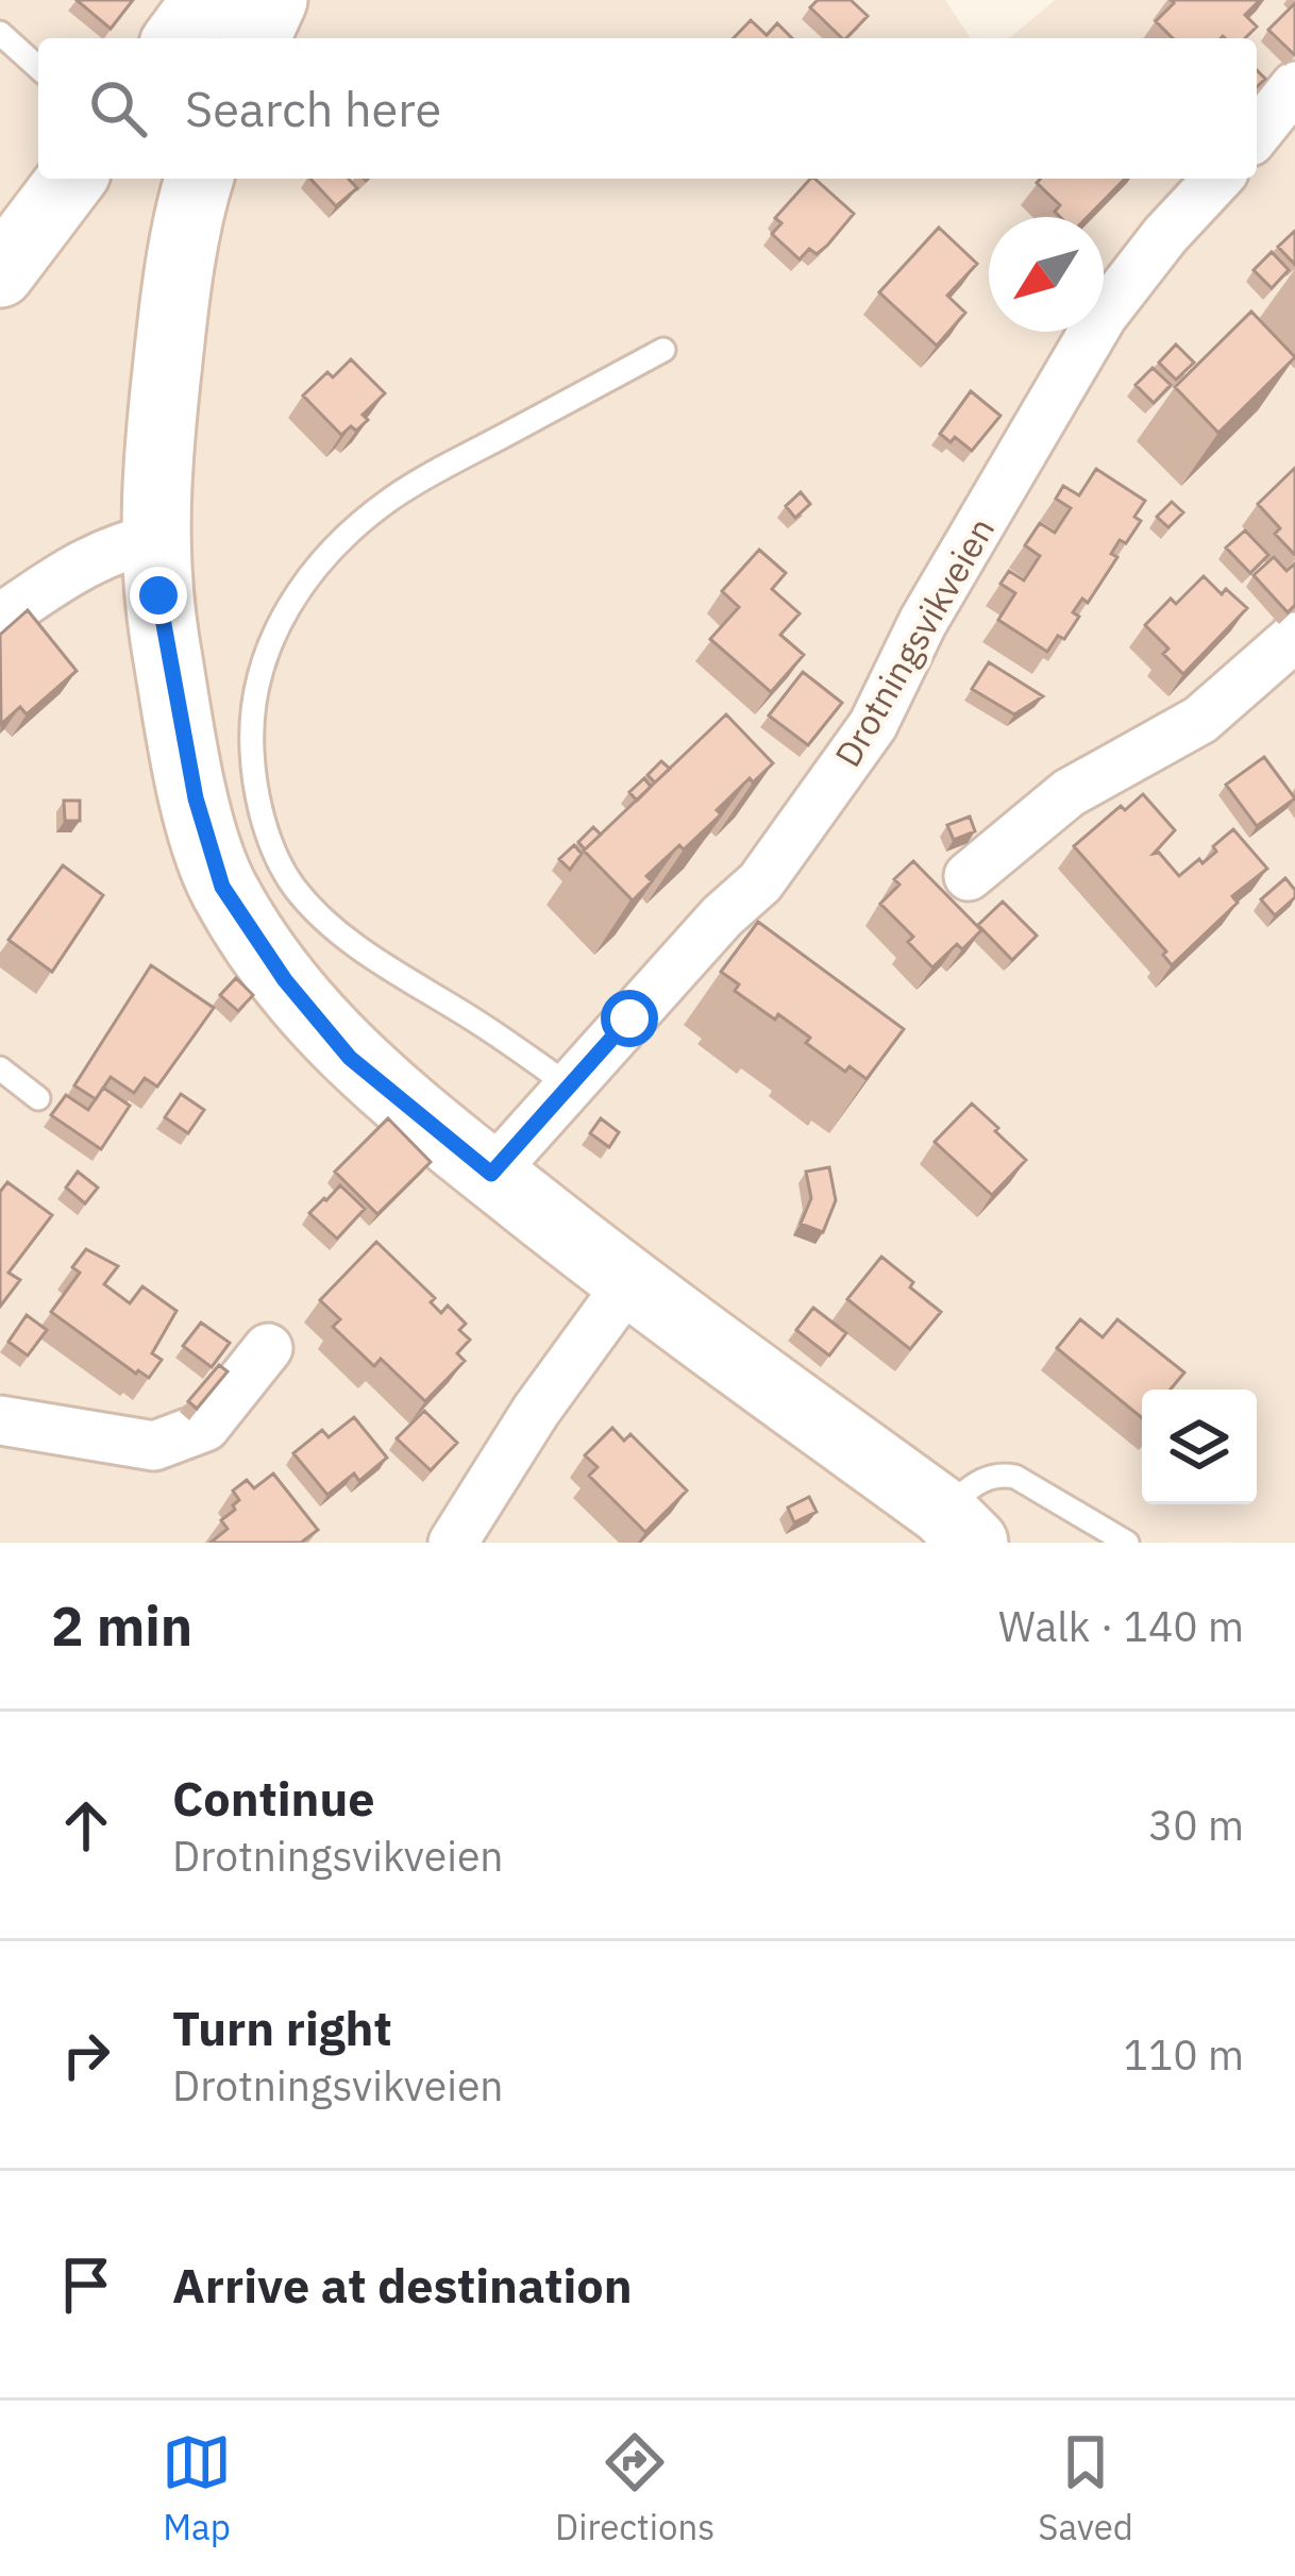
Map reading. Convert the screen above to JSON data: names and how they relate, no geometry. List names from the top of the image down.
{
  "streets": {
    "street": ["Drotningsvikveien"]
  },
  "north": "bottom left",
  "page": {
    "search": "Search here",
    "heading": ["2 min", "Walk · 140 m"],
    "list": [
      ["Continue", "Drotningsvikveien", "30 m"],
      ["Turn right", "Drotningsvikveien", "110 m"],
      "Arrive at destination"
    ],
    "nav": ["Map", "Directions", "Saved"]
  }
}
